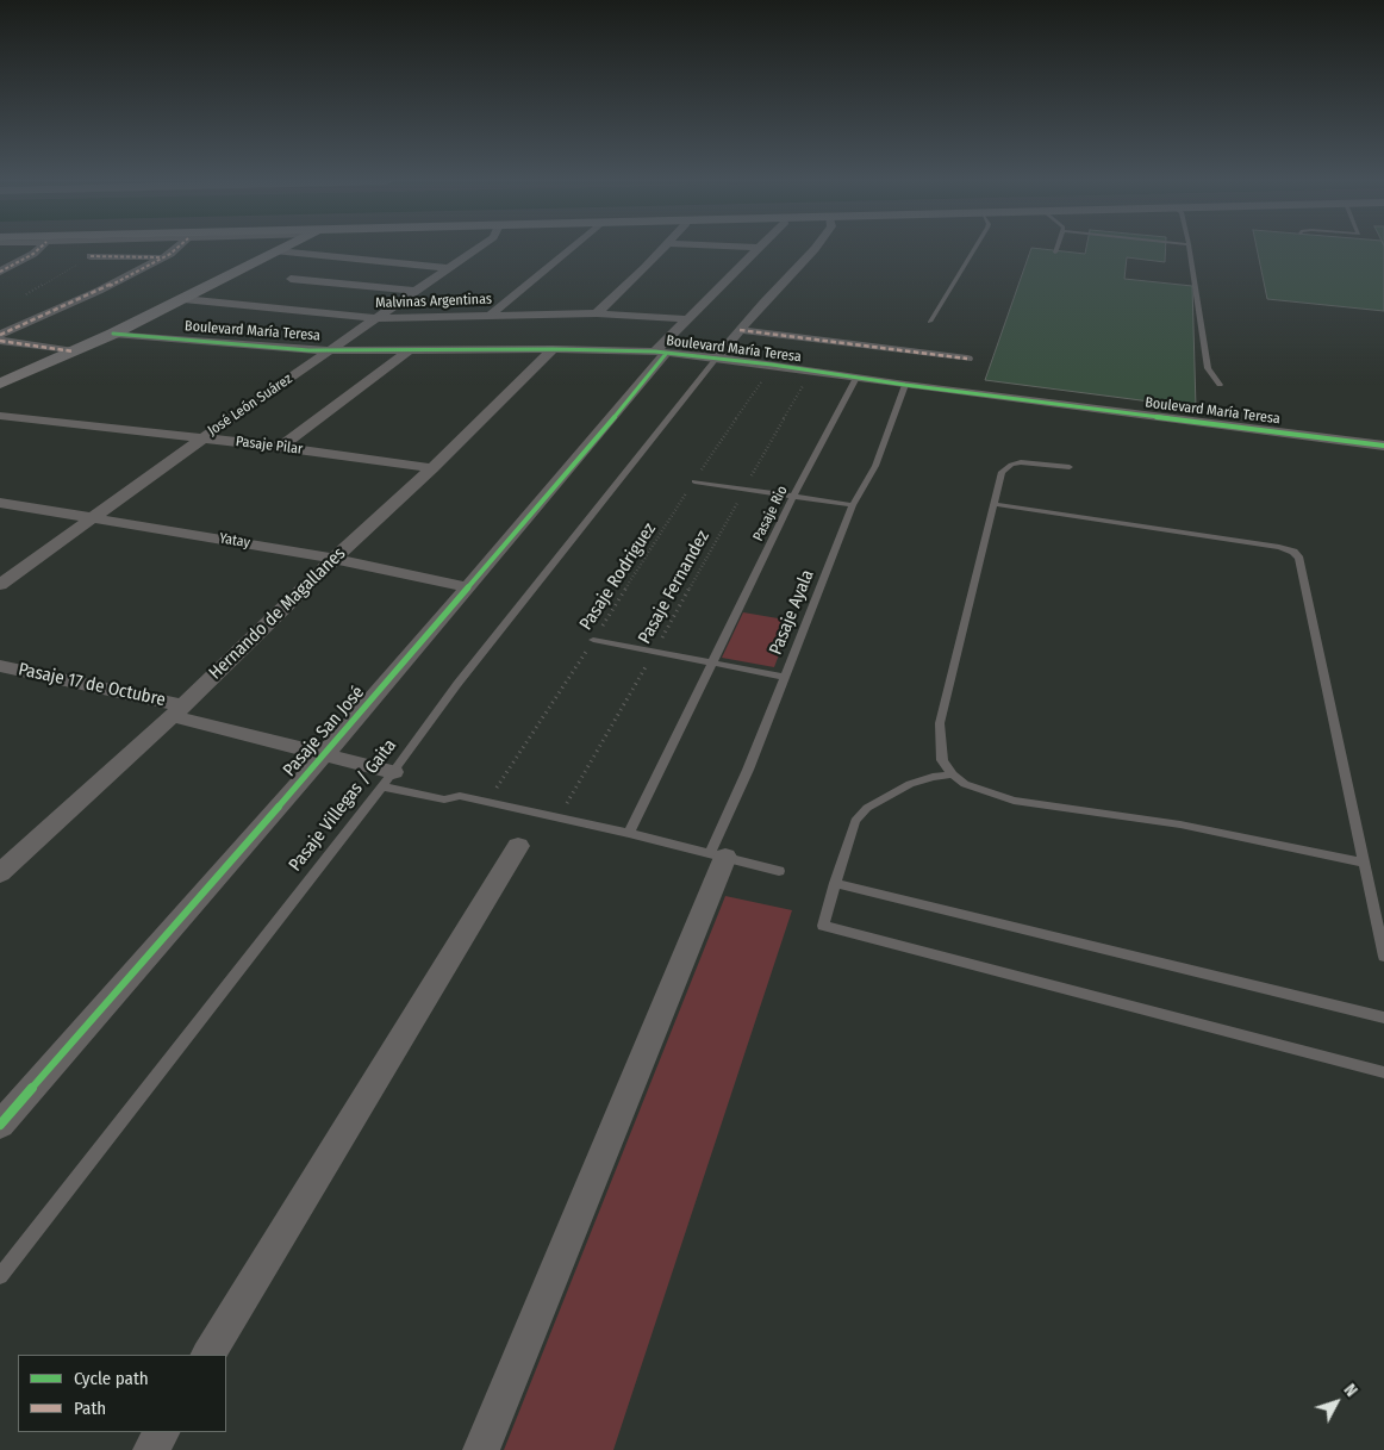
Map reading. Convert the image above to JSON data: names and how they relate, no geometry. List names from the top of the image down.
{
  "streets": {
    "street": [
      "Malvinas Argentinas",
      "Boulevard María Teresa",
      "José León Suárez",
      "Pasaje Pilar",
      "Yatay",
      "Hernando de Magallanes",
      "Pasaje 17 de Octubre",
      "Pasaje San José"
    ],
    "lane": ["Pasaje Rio", "Pasaje Ayala", "Pasaje Villegas / Gaita"],
    "path": ["Pasaje Rodriguez", "Pasaje Fernandez"]
  },
  "crossings": [
    ["Malvinas Argentinas", "José León Suárez"],
    ["Malvinas Argentinas", "Pasaje San José"],
    ["Boulevard María Teresa", "José León Suárez"],
    ["Boulevard María Teresa", "Pasaje Rio"],
    ["Boulevard María Teresa", "Pasaje Rodriguez"],
    ["Boulevard María Teresa", "Pasaje Fernandez"],
    ["Boulevard María Teresa", "Pasaje Ayala"],
    ["Boulevard María Teresa", "Hernando de Magallanes"],
    ["Boulevard María Teresa", "Pasaje San José"],
    ["Boulevard María Teresa", "Pasaje Villegas / Gaita"],
    ["José León Suárez", "Pasaje Pilar"],
    ["José León Suárez", "Yatay"],
    ["Pasaje Pilar", "Hernando de Magallanes"],
    ["Yatay", "Hernando de Magallanes"],
    ["Yatay", "Pasaje San José"],
    ["Hernando de Magallanes", "Pasaje 17 de Octubre"],
    ["Pasaje 17 de Octubre", "Pasaje San José"],
    ["Pasaje 17 de Octubre", "Pasaje Villegas / Gaita"]
  ],
  "legend": ["Cycle path", "Path"],
  "north": "top right"
}
